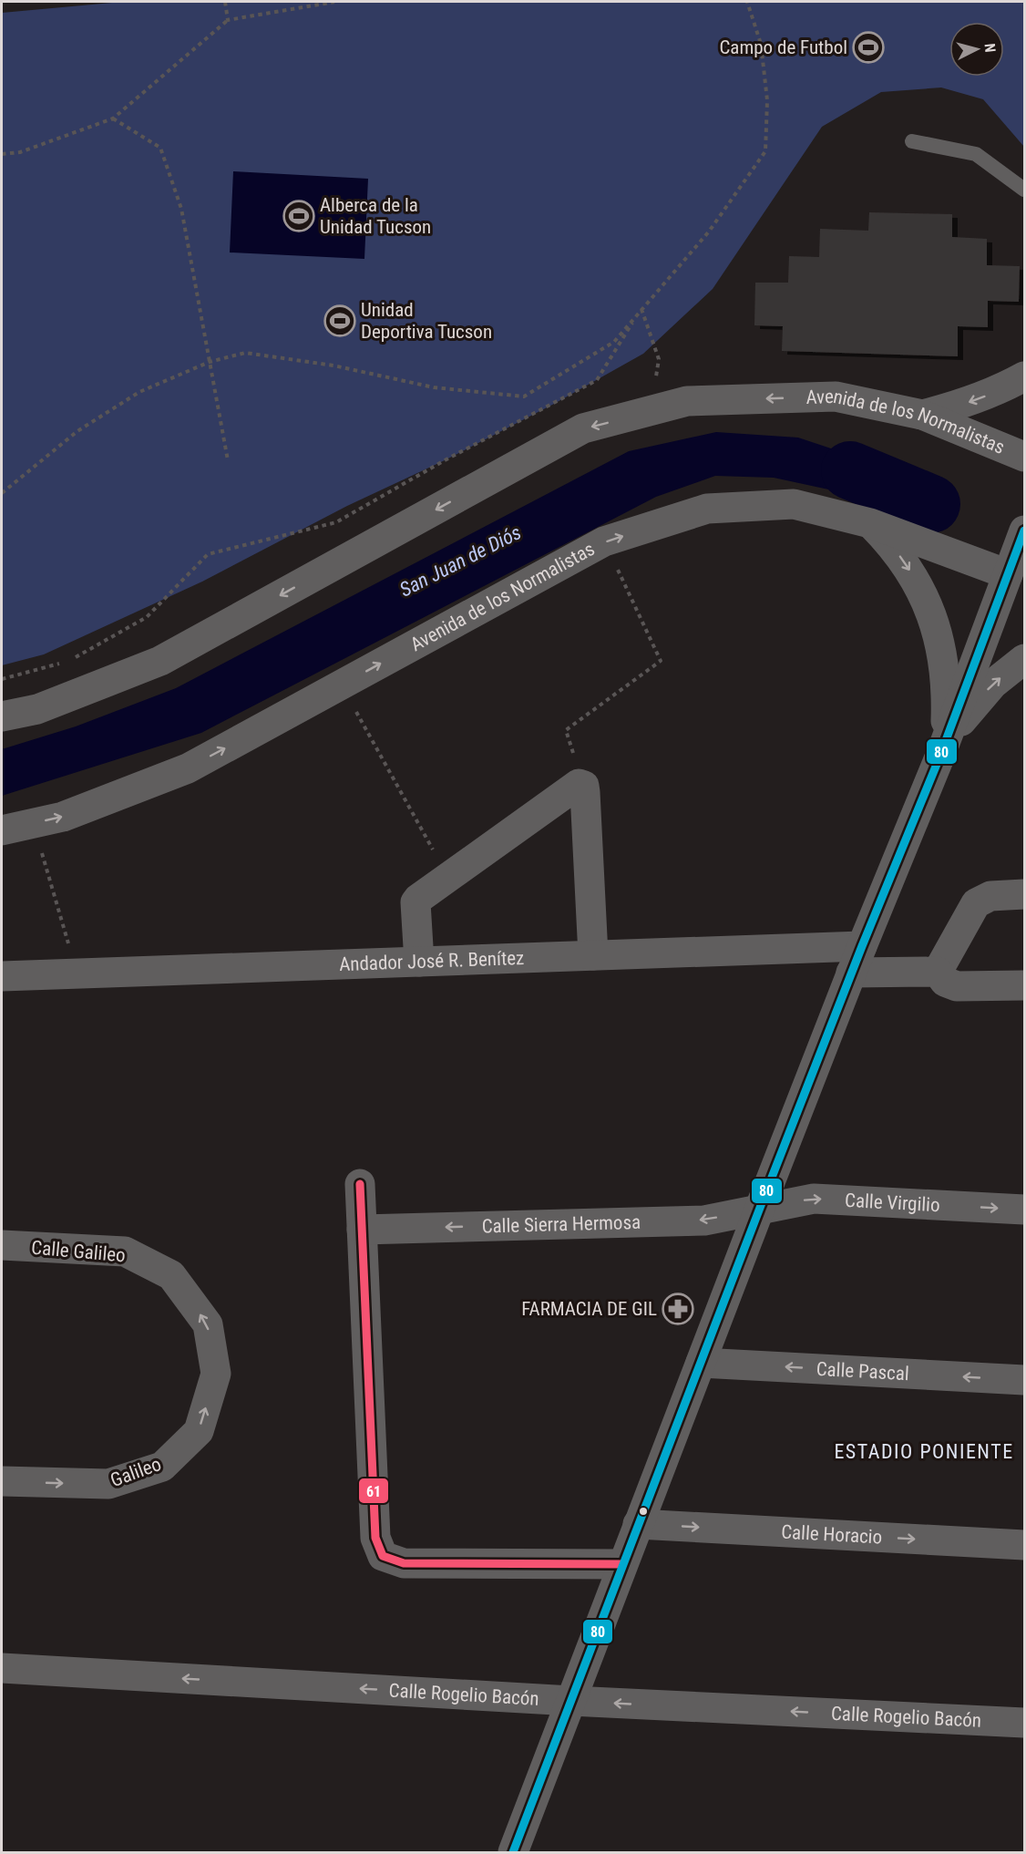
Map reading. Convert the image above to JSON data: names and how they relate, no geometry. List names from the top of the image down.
{
  "streets": {
    "street": [
      "Avenida de los Normalistas",
      "Andador José R. Benítez",
      "Calle Virgilio",
      "Calle Sierra Hermosa",
      "Calle Galileo",
      "Calle Pascal",
      "Galileo",
      "Calle Horacio",
      "Calle Rogelio Bacón"
    ]
  },
  "crossings": [
    ["Calle Virgilio", "Calle Sierra Hermosa"],
    ["Calle Galileo", "Galileo"]
  ],
  "one_way": [
    "Calle Sierra Hermosa",
    "Calle Galileo",
    "Calle Pascal",
    "Galileo",
    "Calle Horacio",
    "Calle Rogelio Bacón"
  ],
  "districts": ["ESTADIO PONIENTE"],
  "water": ["San Juan de Diós"],
  "places": {
    "sports": ["Campo de Futbol", "Alberca de la Unidad Tucson", "Unidad Deportiva Tucson"],
    "pharmacy": ["FARMACIA DE GIL"]
  },
  "lines": ["transit line 80", "transit line 61"],
  "north": "right"
}
